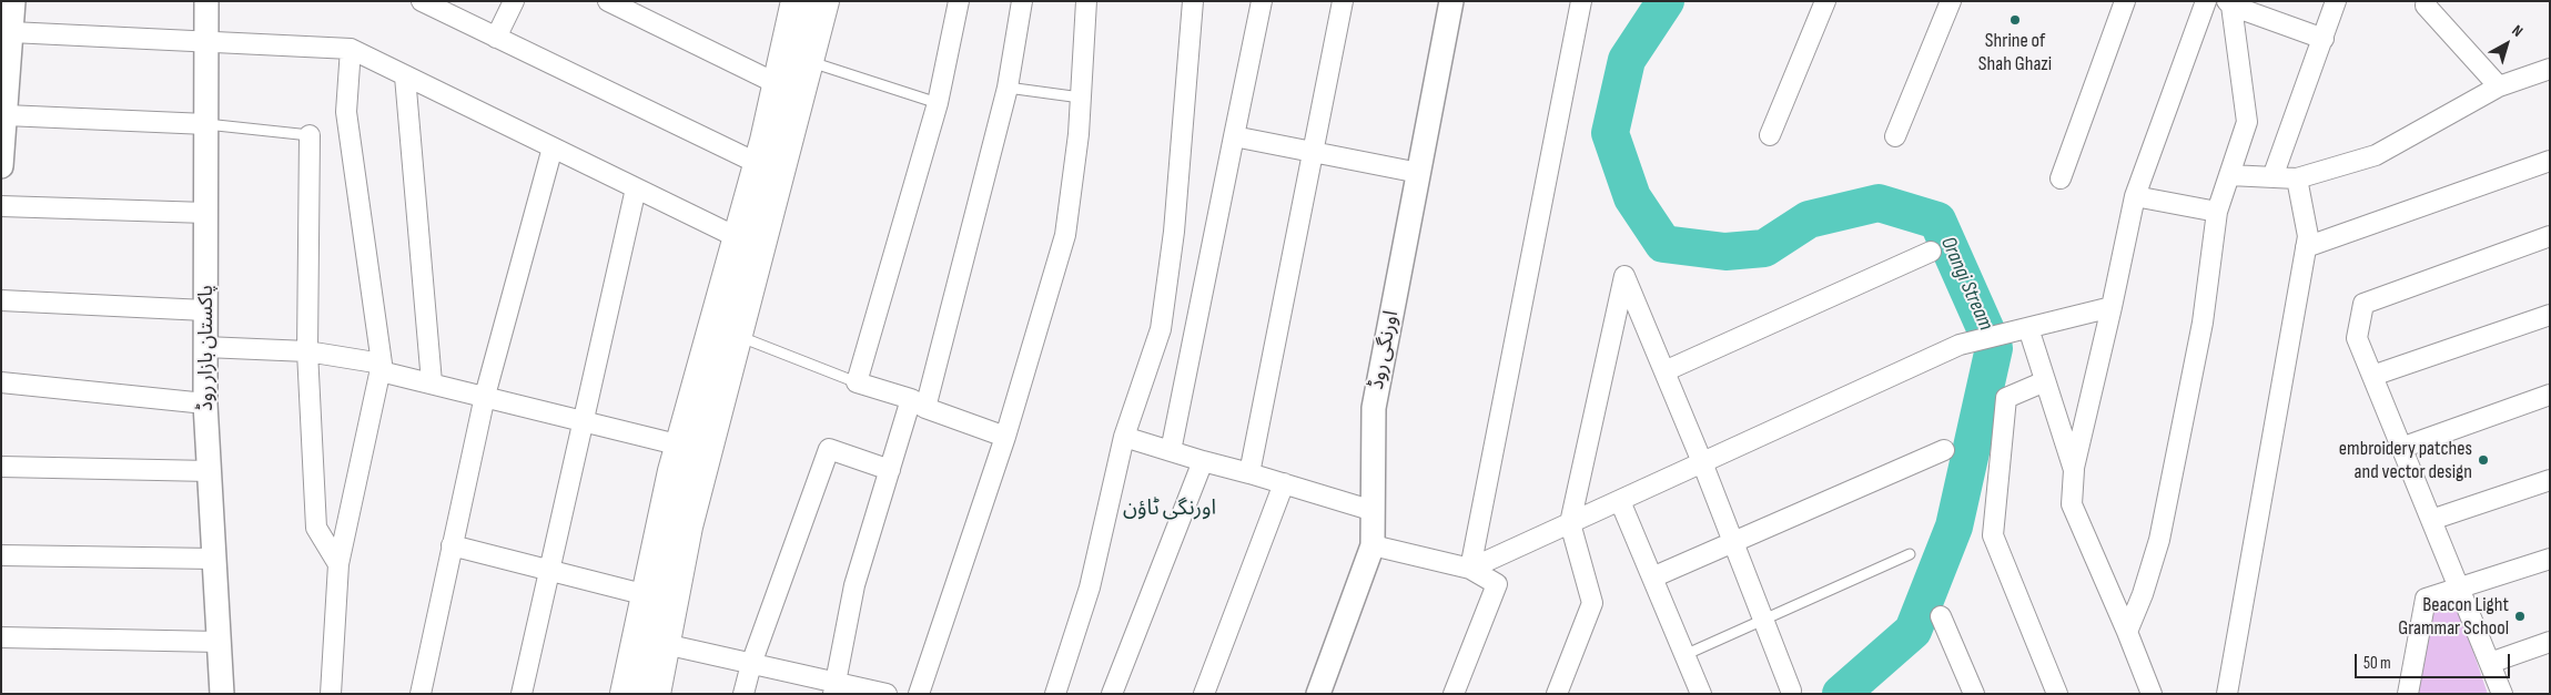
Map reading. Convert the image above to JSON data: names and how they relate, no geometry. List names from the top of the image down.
{
  "streets": {
    "street": ["پاکستان بازار روڈ", "اورنگی روڈ"]
  },
  "districts": ["اورنگی ٹاؤن"],
  "water": ["Orangi Stream"],
  "places": ["Shrine of Shah Ghazi", "embroidery patches and vector design", "Beacon Light Grammar School"],
  "scale_bar": "50 m",
  "north": "top right"
}
